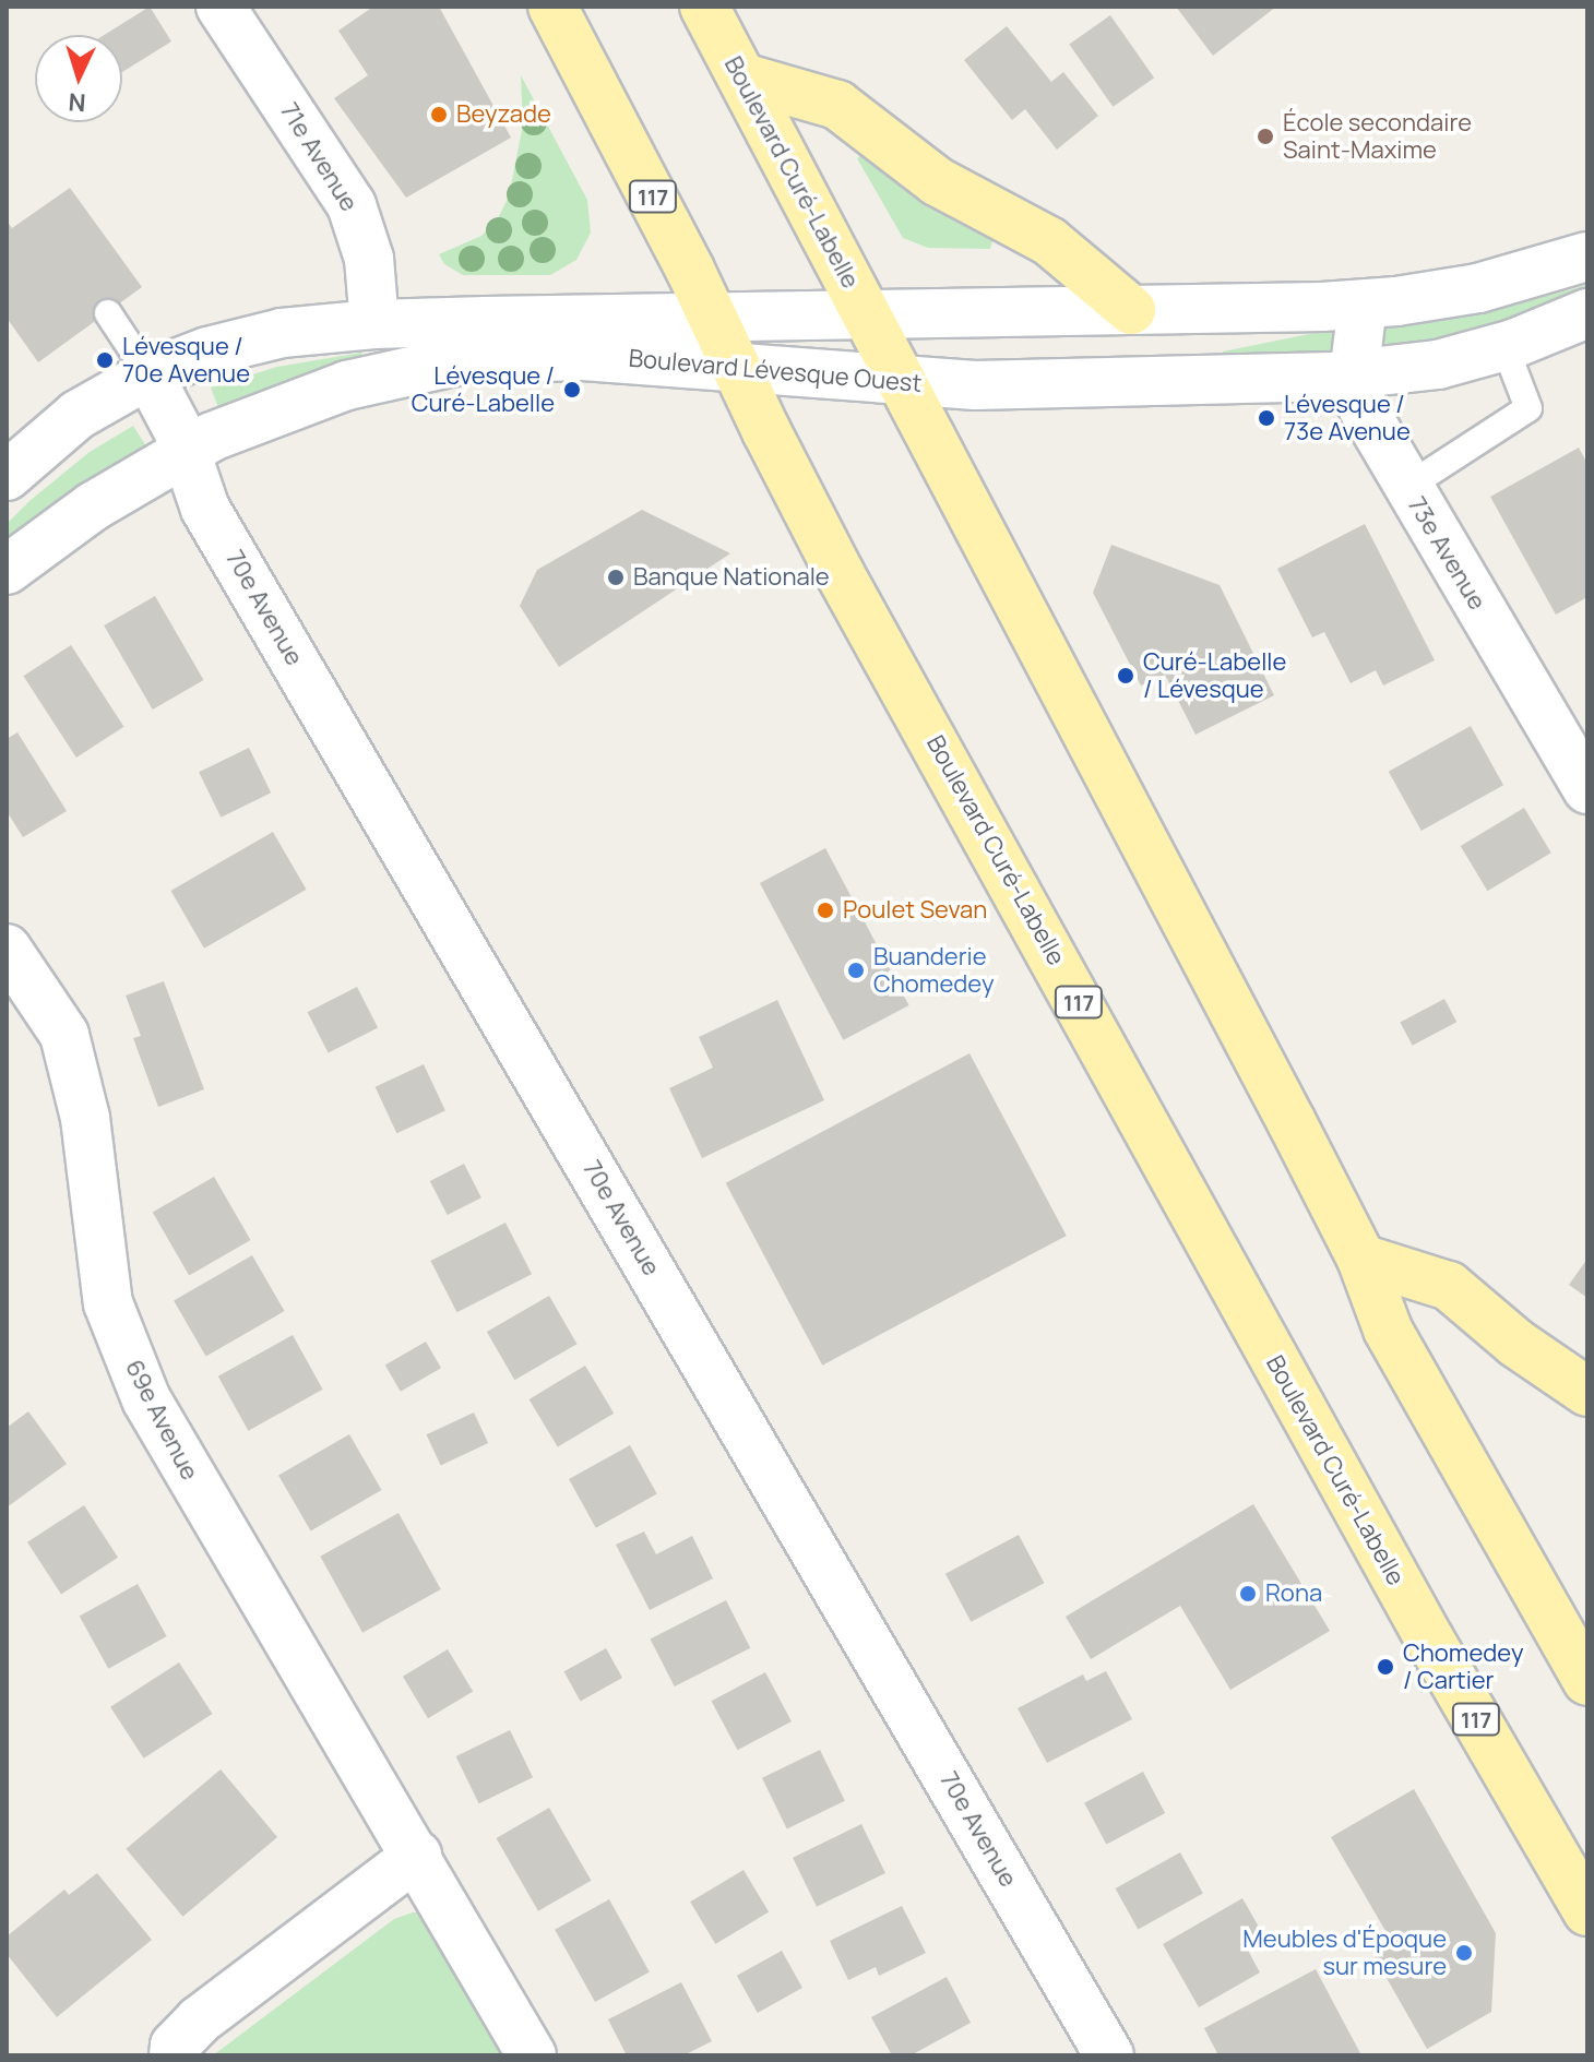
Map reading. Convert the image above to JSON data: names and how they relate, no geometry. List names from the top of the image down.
{
  "streets": {
    "main road": ["Boulevard Curé-Labelle", "117"],
    "street": [
      "71e Avenue",
      "Boulevard Lévesque Ouest",
      "73e Avenue",
      "70e Avenue",
      "69e Avenue"
    ]
  },
  "crossings": [
    ["71e Avenue", "Boulevard Lévesque Ouest"],
    ["Boulevard Curé-Labelle", "Boulevard Lévesque Ouest"],
    ["Boulevard Lévesque Ouest", "73e Avenue"],
    ["Boulevard Lévesque Ouest", "70e Avenue"]
  ],
  "places": [
    "Beyzade",
    "École secondaire Saint-Maxime",
    "Lévesque / 70e Avenue",
    "Lévesque / Curé-Labelle",
    "Lévesque / 73e Avenue",
    "Banque Nationale",
    "Curé-Labelle / Lévesque",
    "Poulet Sevan",
    "Buanderie Chomedey",
    "Rona",
    "Chomedey / Cartier",
    "Meubles d'Époque sur mesure"
  ],
  "north": "bottom"
}
